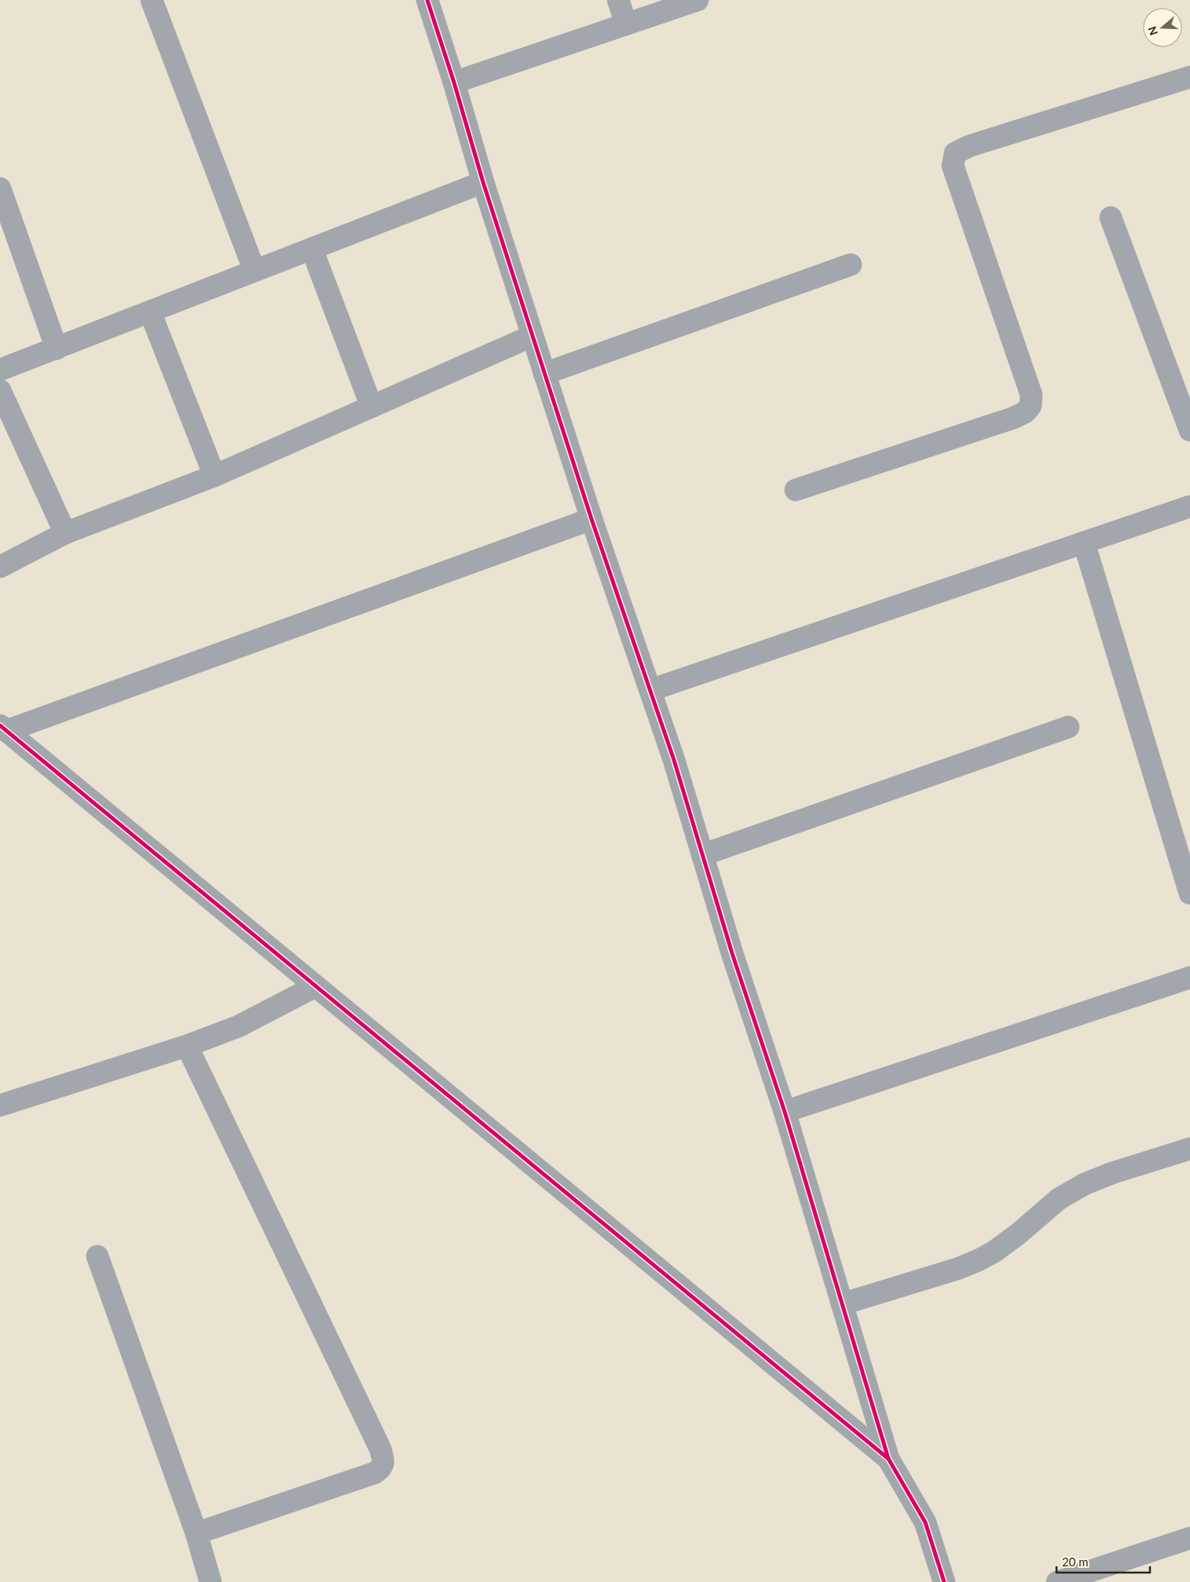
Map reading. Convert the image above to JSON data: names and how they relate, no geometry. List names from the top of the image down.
{
  "scale_bar": "20 m",
  "north": "left"
}
